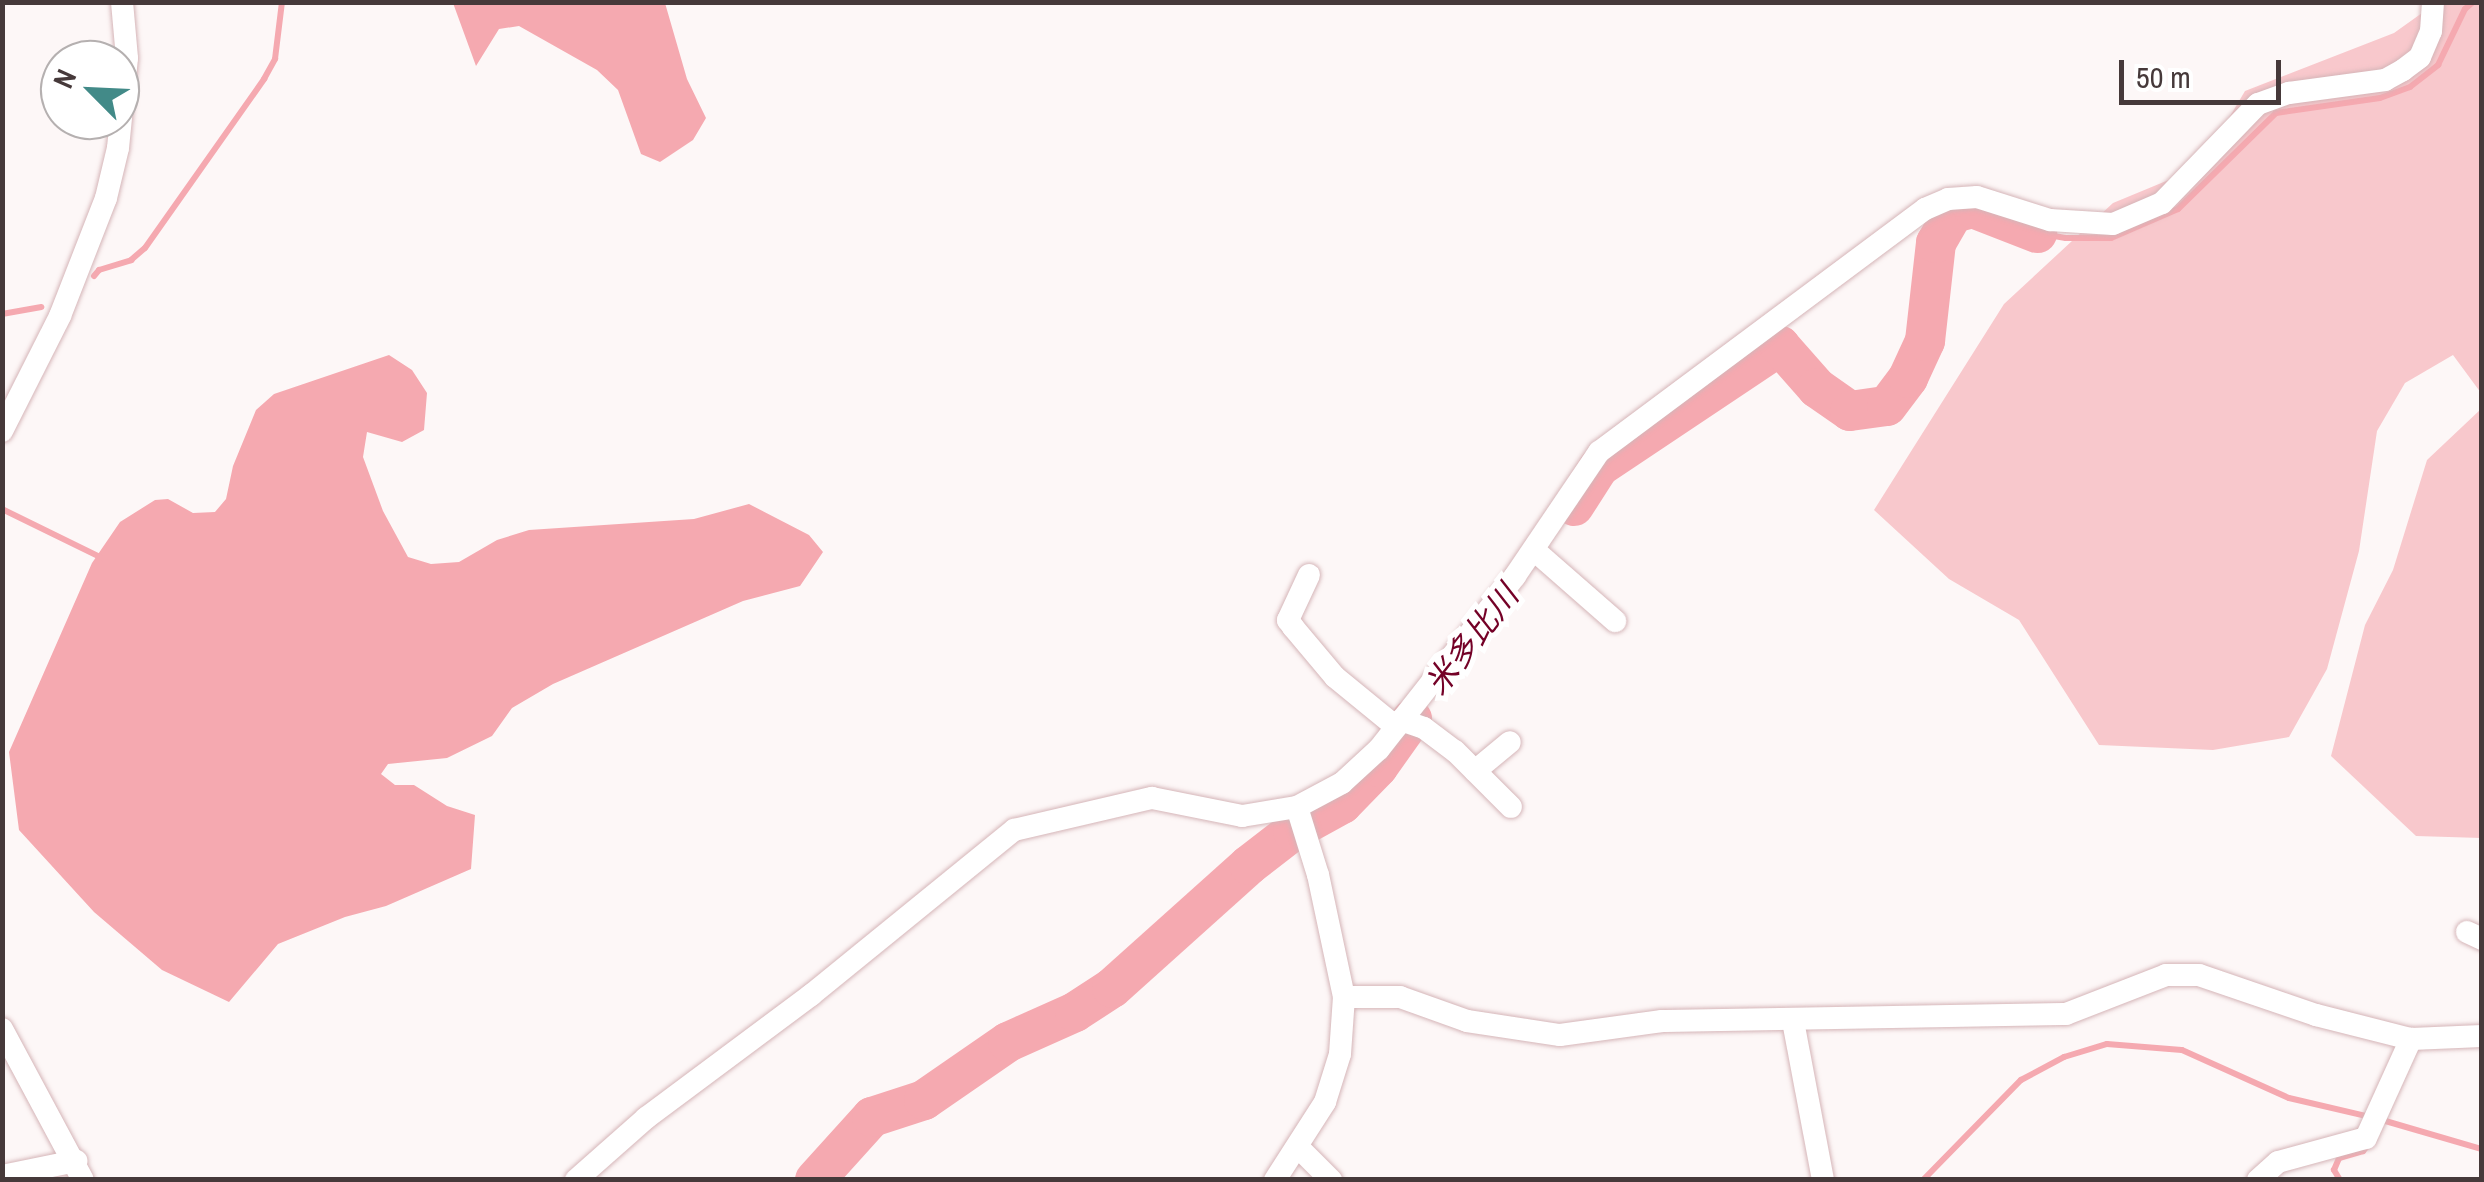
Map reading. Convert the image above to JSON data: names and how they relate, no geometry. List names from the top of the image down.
{
  "water": ["米多比川"],
  "scale_bar": "50 m",
  "north": "top left"
}
